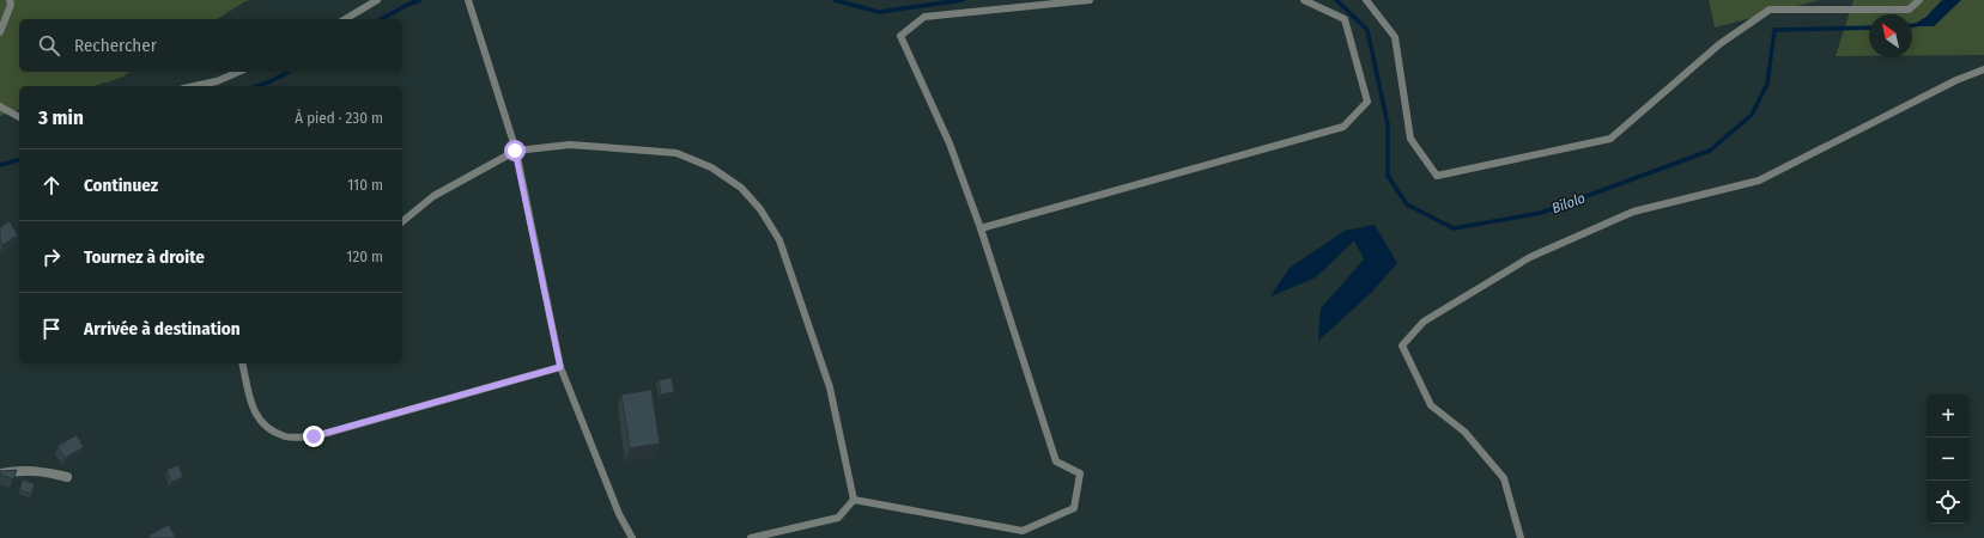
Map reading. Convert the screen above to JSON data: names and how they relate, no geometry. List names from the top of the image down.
{
  "water": ["Bilolo"],
  "north": "top left",
  "page": {
    "search": "Rechercher",
    "heading": ["3 min", "À pied · 230 m"],
    "list": [
      ["Continuez", "110 m"],
      ["Tournez à droite", "120 m"],
      "Arrivée à destination"
    ],
    "map_buttons": ["+", "−"]
  }
}
